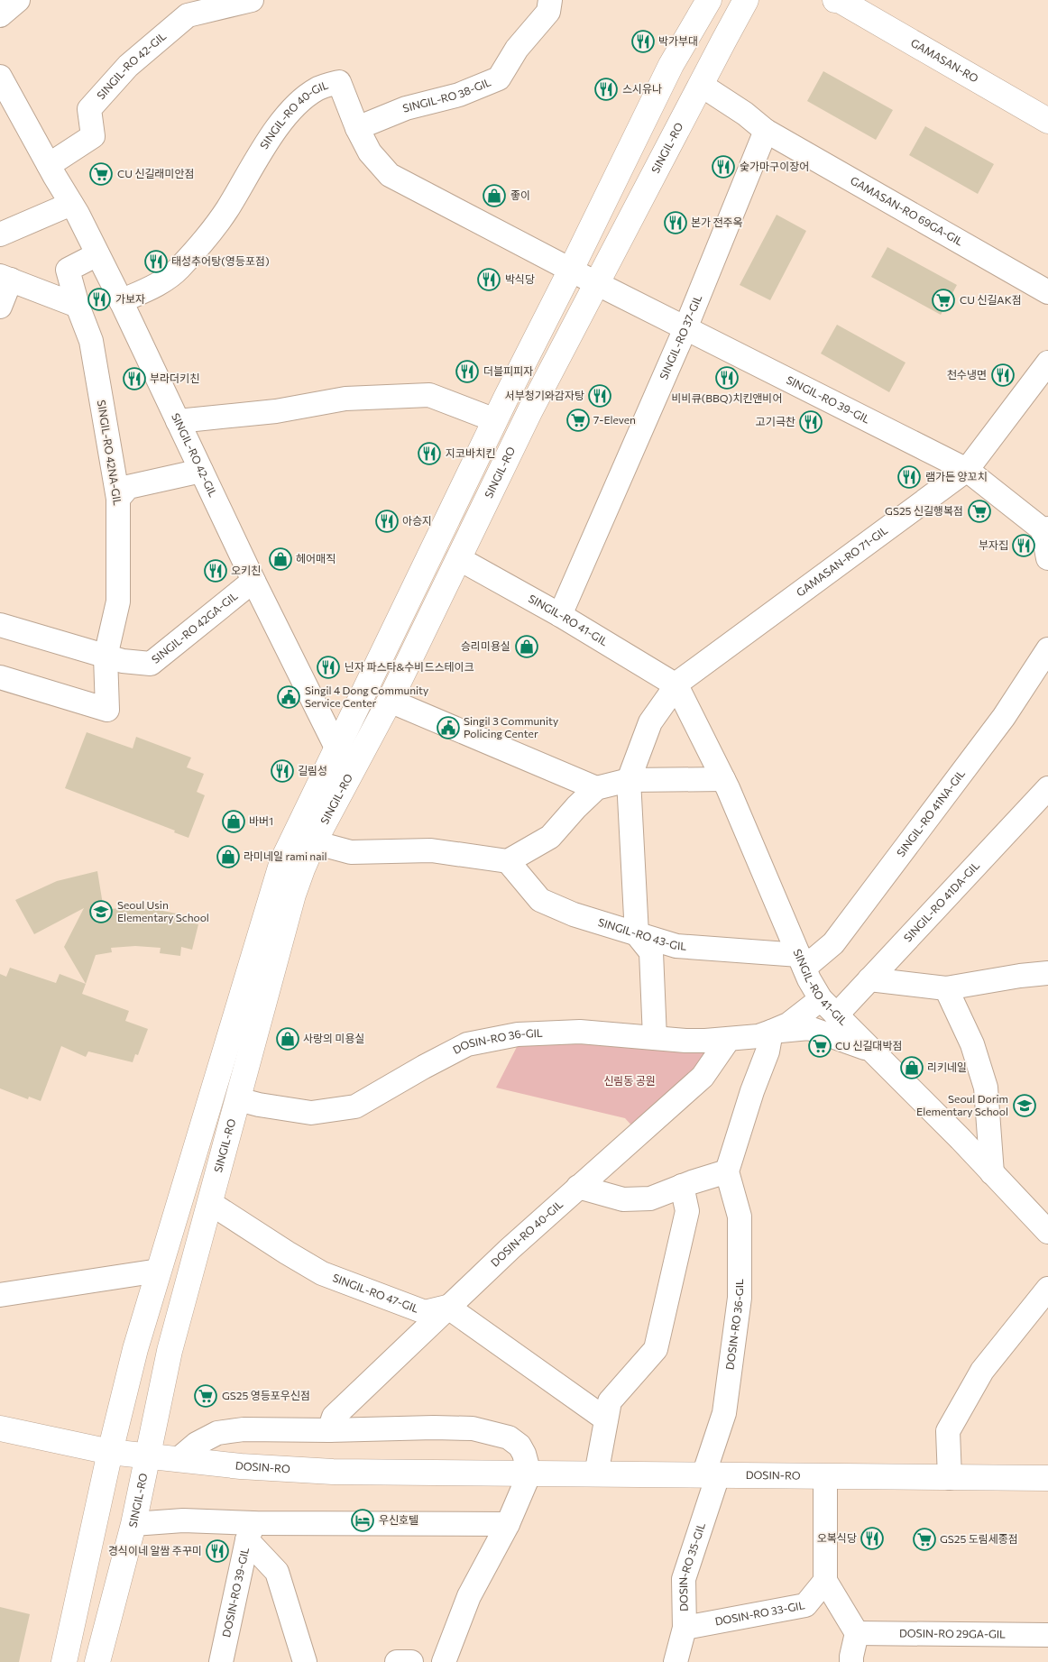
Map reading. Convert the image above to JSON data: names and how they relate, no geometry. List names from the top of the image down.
{
  "streets": {
    "main road": ["GAMASAN-RO", "SINGIL-RO", "DOSIN-RO"],
    "street": [
      "SINGIL-RO 42-GIL",
      "SINGIL-RO 38-GIL",
      "SINGIL-RO 40-GIL",
      "GAMASAN-RO 69GA-GIL",
      "SINGIL-RO 37-GIL",
      "SINGIL-RO 39-GIL",
      "SINGIL-RO 42NA-GIL",
      "GAMASAN-RO 71-GIL",
      "SINGIL-RO 41-GIL",
      "SINGIL-RO 42GA-GIL",
      "SINGIL-RO 41NA-GIL",
      "SINGIL-RO 41DA-GIL",
      "SINGIL-RO 43-GIL",
      "DOSIN-RO 36-GIL",
      "DOSIN-RO 40-GIL",
      "SINGIL-RO 47-GIL",
      "DOSIN-RO 35-GIL",
      "DOSIN-RO 39-GIL",
      "DOSIN-RO 33-GIL",
      "DOSIN-RO 29GA-GIL"
    ]
  },
  "crossings": [
    ["SINGIL-RO 42-GIL", "SINGIL-RO 40-GIL"],
    ["SINGIL-RO 42-GIL", "SINGIL-RO"],
    ["SINGIL-RO 42-GIL", "SINGIL-RO 42NA-GIL"],
    ["SINGIL-RO 42-GIL", "SINGIL-RO 42GA-GIL"],
    ["SINGIL-RO 38-GIL", "SINGIL-RO 40-GIL"],
    ["SINGIL-RO 40-GIL", "SINGIL-RO"],
    ["SINGIL-RO 40-GIL", "SINGIL-RO 39-GIL"],
    ["SINGIL-RO", "SINGIL-RO 39-GIL"],
    ["SINGIL-RO", "SINGIL-RO 41-GIL"],
    ["SINGIL-RO", "DOSIN-RO 36-GIL"],
    ["SINGIL-RO", "SINGIL-RO 47-GIL"],
    ["SINGIL-RO", "DOSIN-RO"],
    ["GAMASAN-RO 69GA-GIL", "SINGIL-RO 37-GIL"],
    ["SINGIL-RO 37-GIL", "SINGIL-RO 39-GIL"],
    ["SINGIL-RO 37-GIL", "SINGIL-RO 41-GIL"],
    ["SINGIL-RO 39-GIL", "GAMASAN-RO 71-GIL"],
    ["SINGIL-RO 42NA-GIL", "SINGIL-RO 42GA-GIL"],
    ["GAMASAN-RO 71-GIL", "SINGIL-RO 41-GIL"],
    ["SINGIL-RO 41-GIL", "SINGIL-RO 41NA-GIL"],
    ["SINGIL-RO 41-GIL", "SINGIL-RO 41DA-GIL"],
    ["SINGIL-RO 41-GIL", "SINGIL-RO 43-GIL"],
    ["SINGIL-RO 41-GIL", "DOSIN-RO 36-GIL"],
    ["SINGIL-RO 41NA-GIL", "SINGIL-RO 43-GIL"],
    ["SINGIL-RO 41DA-GIL", "DOSIN-RO 36-GIL"],
    ["DOSIN-RO 36-GIL", "DOSIN-RO 40-GIL"],
    ["DOSIN-RO 36-GIL", "DOSIN-RO"],
    ["DOSIN-RO 36-GIL", "DOSIN-RO 35-GIL"],
    ["DOSIN-RO 40-GIL", "SINGIL-RO 47-GIL"],
    ["DOSIN-RO", "DOSIN-RO 35-GIL"],
    ["DOSIN-RO 35-GIL", "DOSIN-RO 33-GIL"]
  ],
  "parks": ["신림동 공원"],
  "places": {
    "restaurant": [
      "박가부대",
      "스시유나",
      "숯가마구이장어",
      "본가 전주옥",
      "태성추어탕(영등포점)",
      "박식당",
      "가보자",
      "더블피피자",
      "천수냉면",
      "비비큐(BBQ)치킨앤비어",
      "부라더키친",
      "서부청기와감자탕",
      "고기극찬",
      "지코바치킨",
      "램가든 양꼬치",
      "아승지",
      "부자집",
      "오키친",
      "닌자 파스타&수비드스테이크",
      "길림성",
      "오복식당",
      "경식이네 알쌈 주꾸미"
    ],
    "supermarket": [
      "CU 신길래미안점",
      "CU 신길AK점",
      "7-Eleven",
      "GS25 신길행복점",
      "CU 신길대박점",
      "GS25 영등포우신점",
      "GS25 도림세종점"
    ],
    "shop": [
      "좋이",
      "헤어매직",
      "승리미용실",
      "바버1",
      "라미네일 rami nail",
      "사랑의 미용실",
      "리키네일"
    ],
    "public building": ["Singil 4 Dong Community Service Center", "Singil 3 Community Policing Center"],
    "school or university": ["Seoul Usin Elementary School", "Seoul Dorim Elementary School"],
    "hotel": ["우신호텔"]
  }
}
